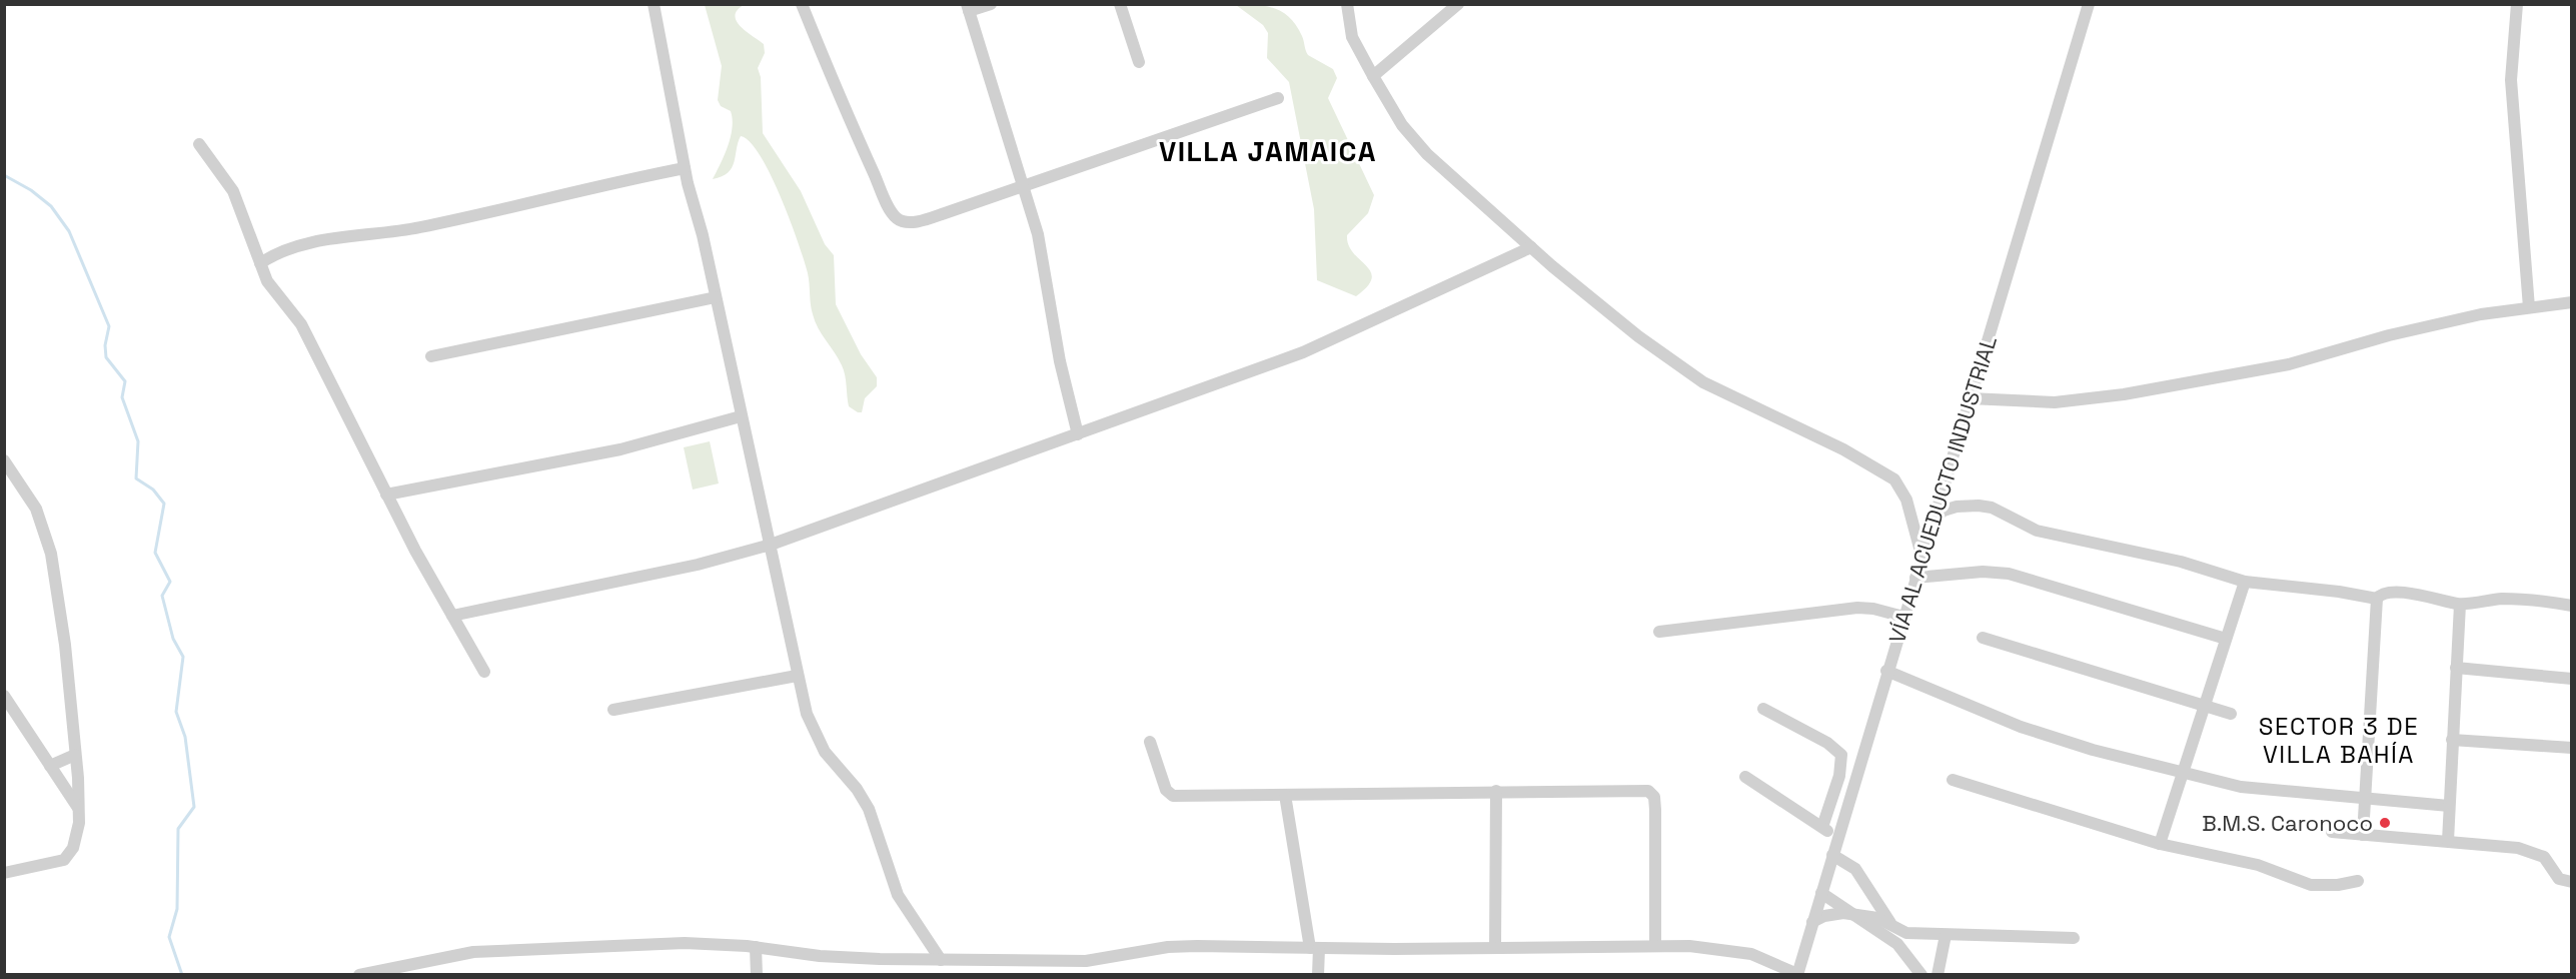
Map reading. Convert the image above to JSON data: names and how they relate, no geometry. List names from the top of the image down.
{
  "streets": {
    "street": ["VÍA AL ACUEDUCTO INDUSTRIAL"]
  },
  "districts": ["VILLA JAMAICA", "SECTOR 3 DE VILLA BAHÍA"],
  "places": ["B.M.S. Caronoco"]
}
